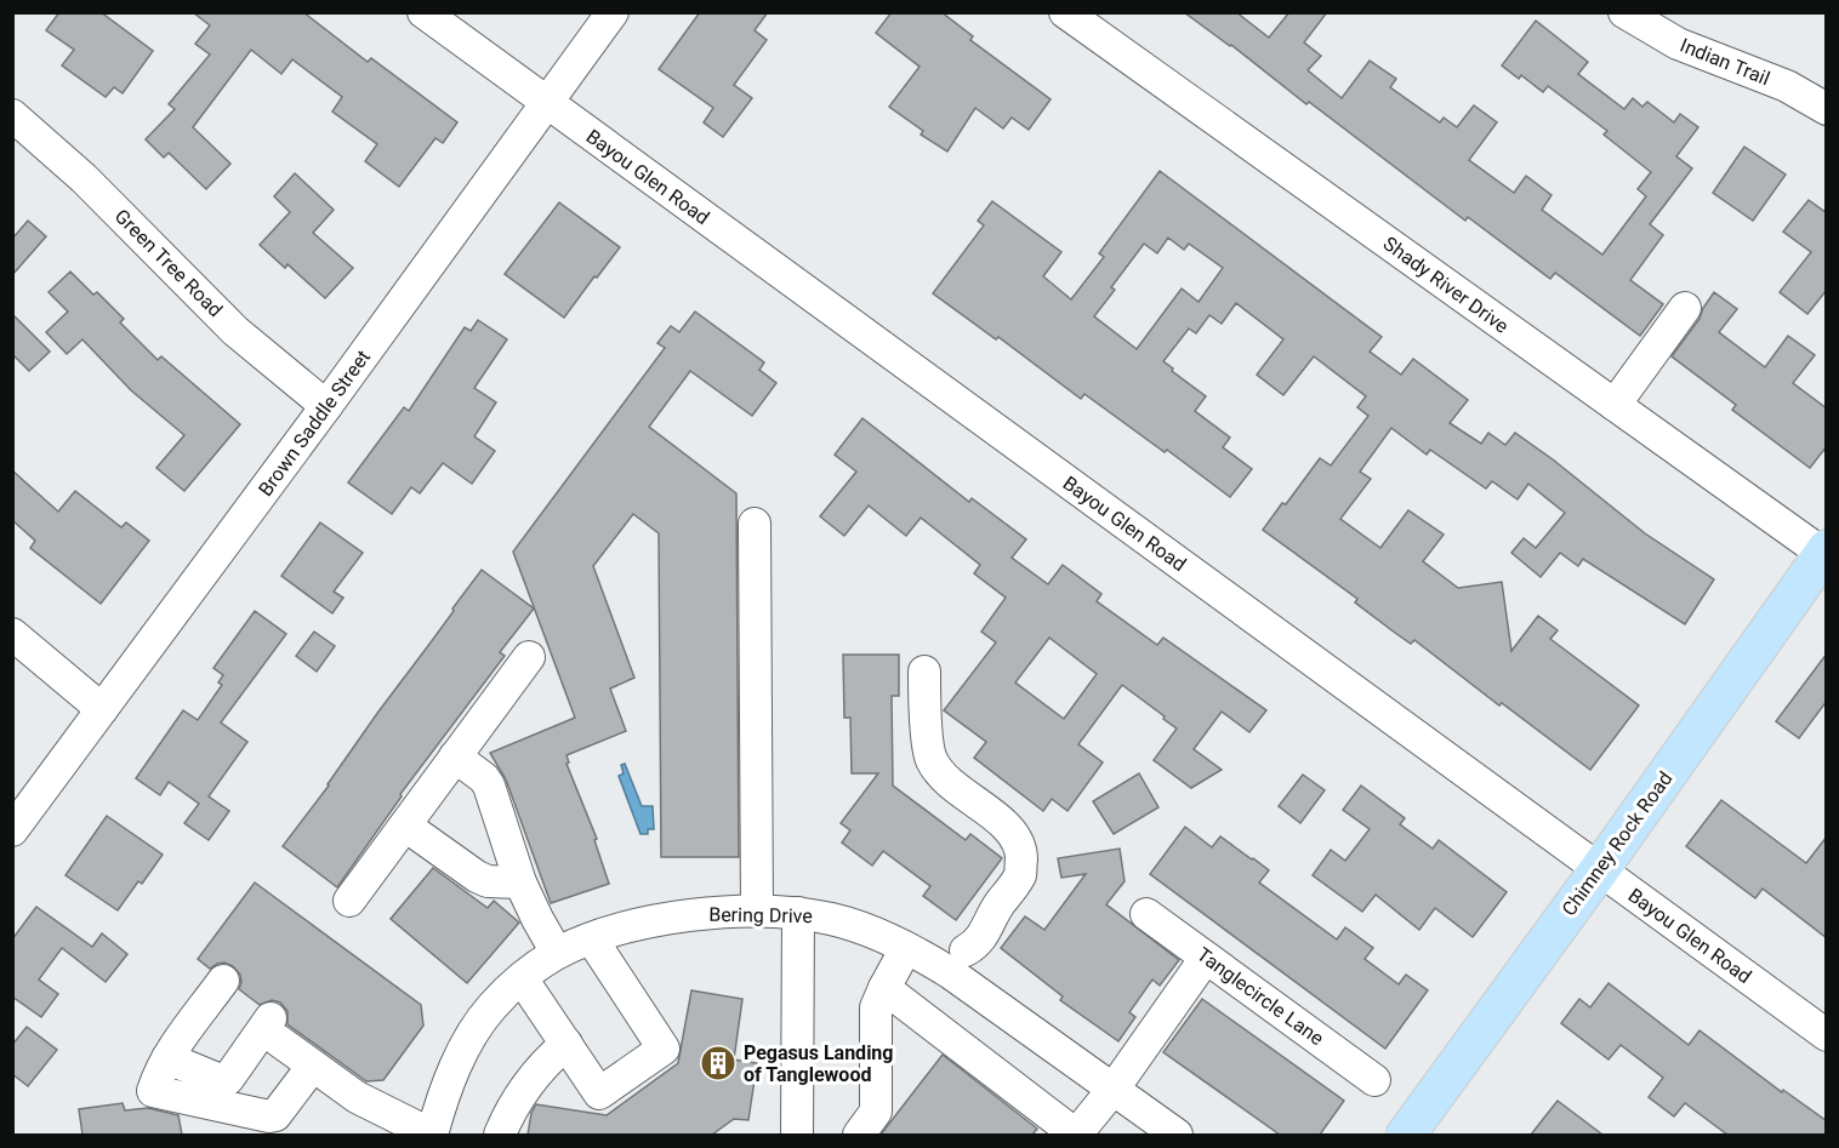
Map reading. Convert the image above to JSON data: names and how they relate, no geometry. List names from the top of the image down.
{
  "streets": {
    "main road": ["Chimney Rock Road"],
    "street": [
      "Indian Trail",
      "Bayou Glen Road",
      "Green Tree Road",
      "Shady River Drive",
      "Brown Saddle Street",
      "Bering Drive",
      "Tanglecircle Lane"
    ]
  },
  "crossings": [
    ["Bayou Glen Road", "Brown Saddle Street"],
    ["Bayou Glen Road", "Chimney Rock Road"],
    ["Green Tree Road", "Brown Saddle Street"],
    ["Shady River Drive", "Chimney Rock Road"]
  ],
  "places": {
    "building": ["Pegasus Landing of Tanglewood"]
  }
}
